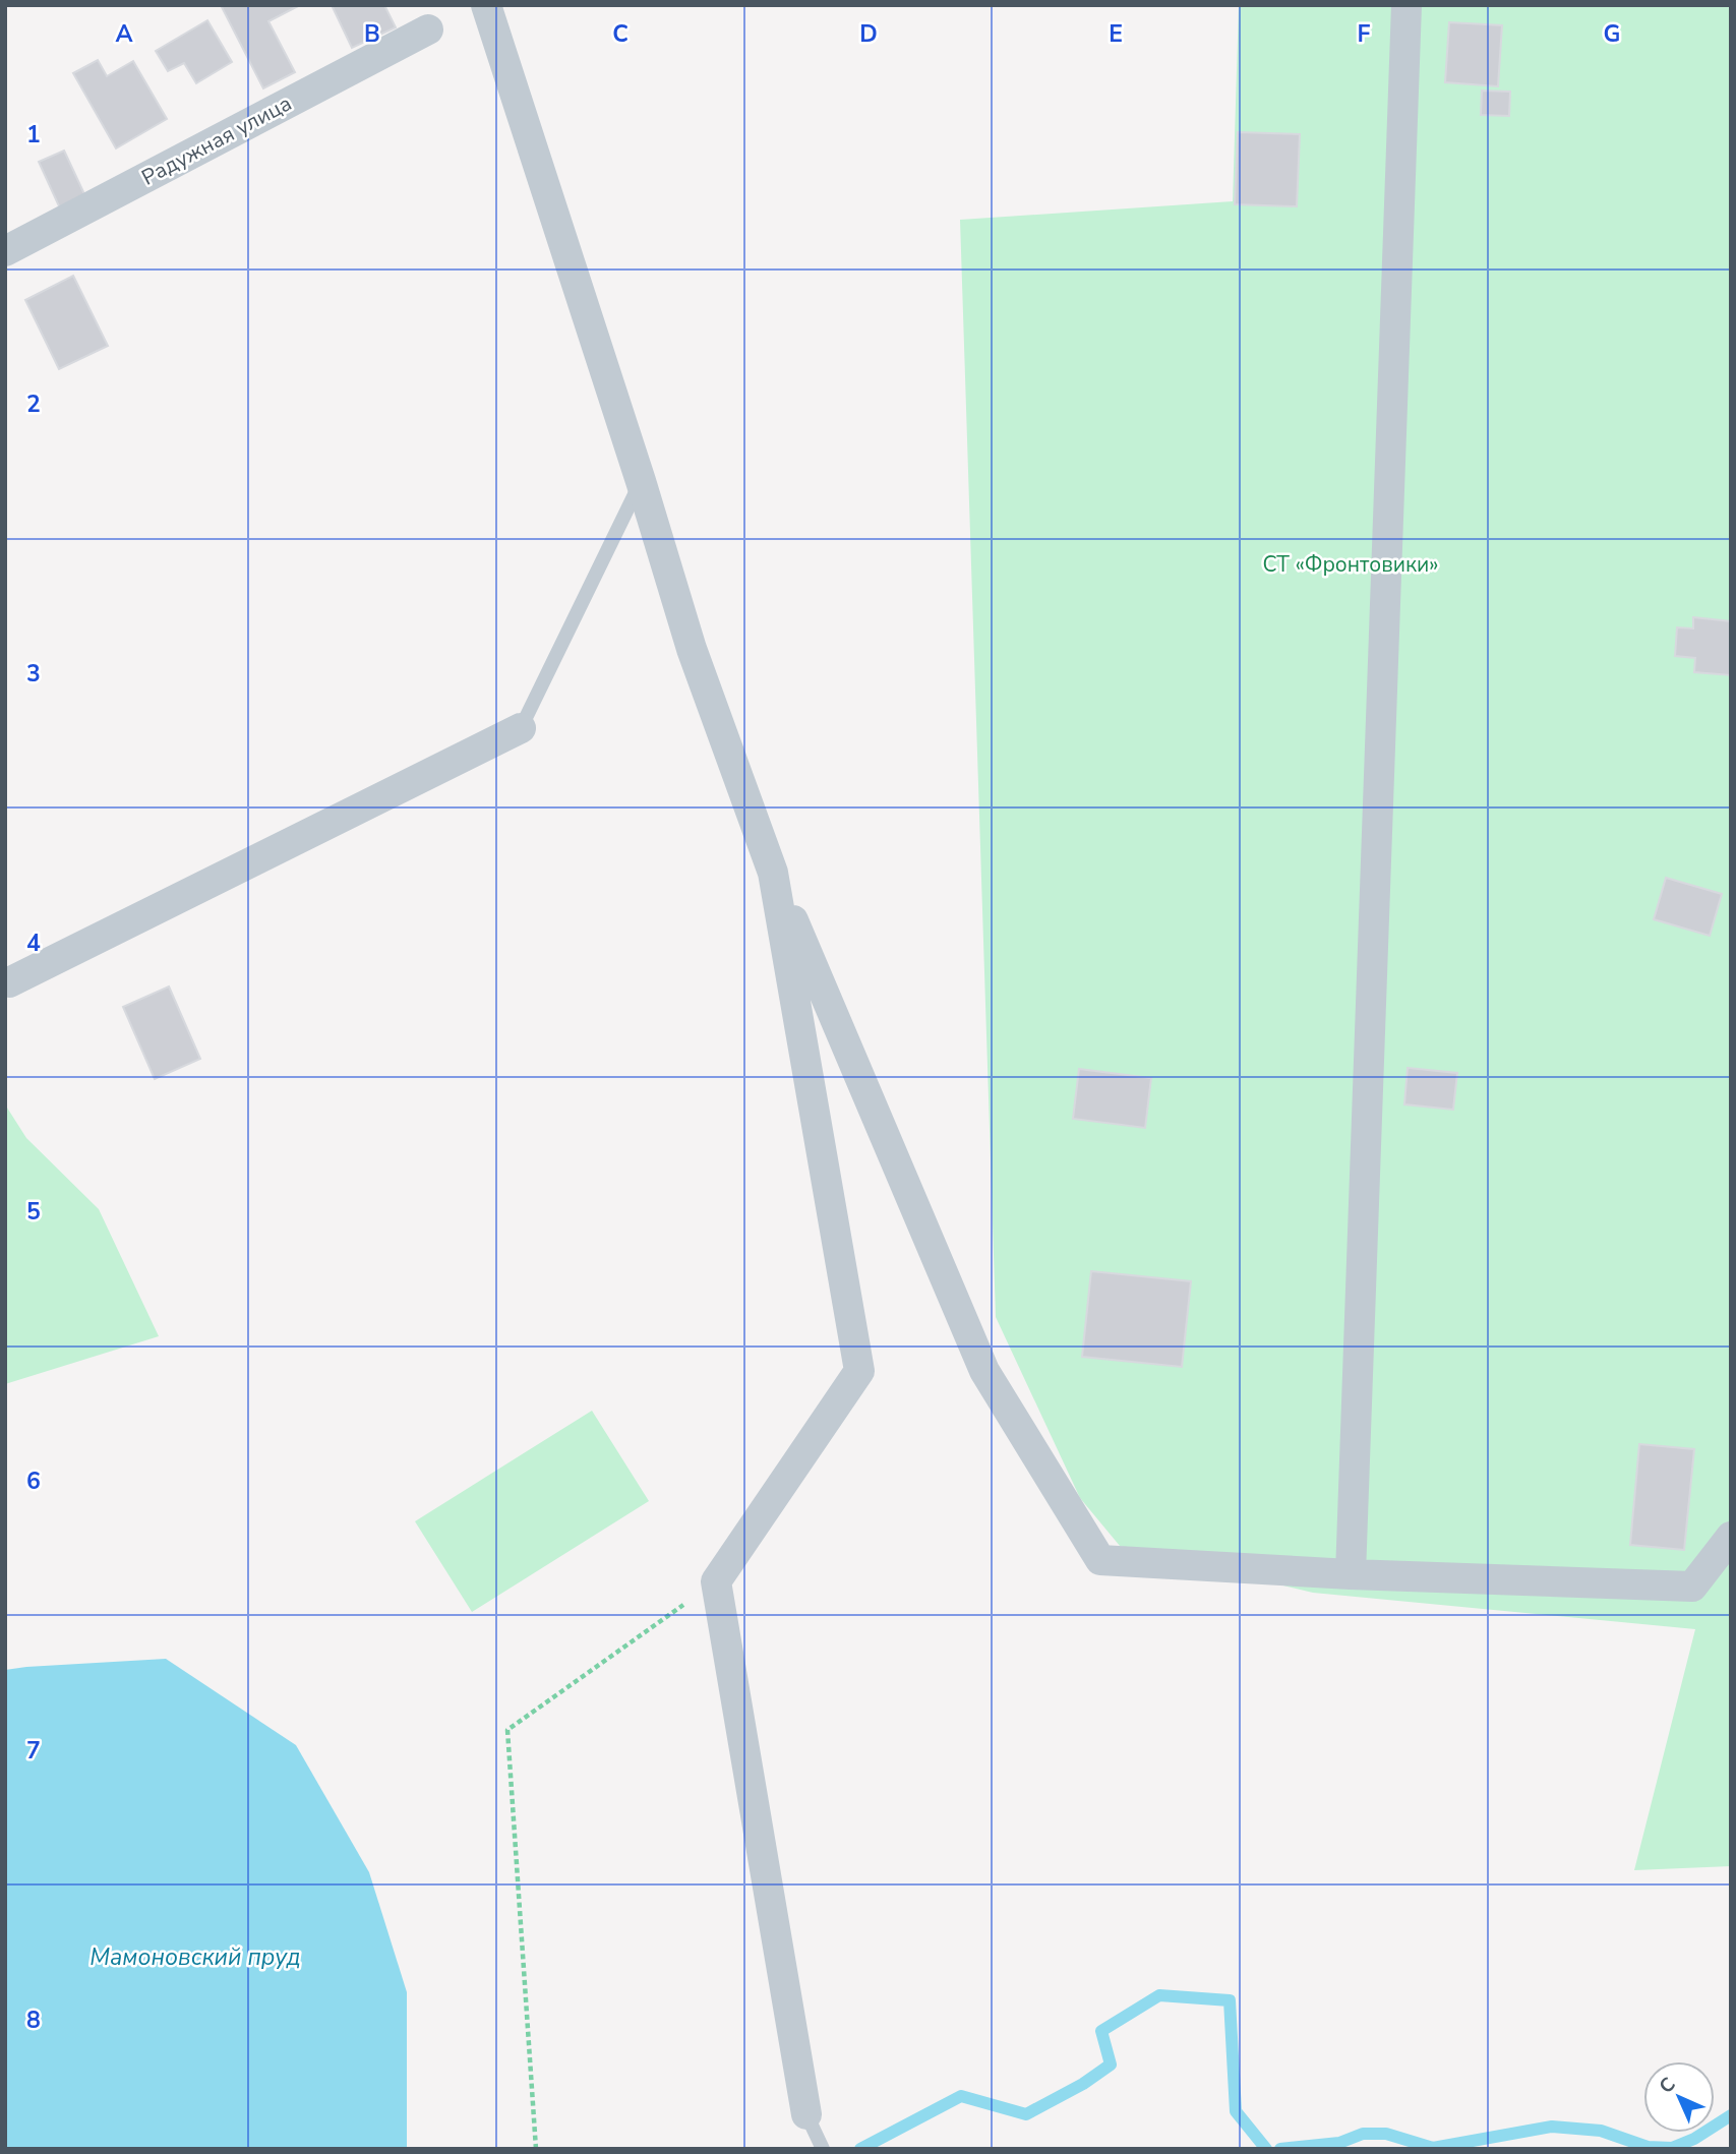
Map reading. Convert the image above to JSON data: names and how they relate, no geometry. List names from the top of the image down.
{
  "streets": {
    "street": ["Радужная улица"]
  },
  "water": ["Мамоновский пруд"],
  "parks": ["СТ «Фронтовики»"],
  "north": "top left",
  "grid": {
    "columns": [
      "A",
      "B",
      "C",
      "D",
      "E",
      "F",
      "G"
    ],
    "rows": [
      "1",
      "2",
      "3",
      "4",
      "5",
      "6",
      "7",
      "8"
    ]
  }
}
